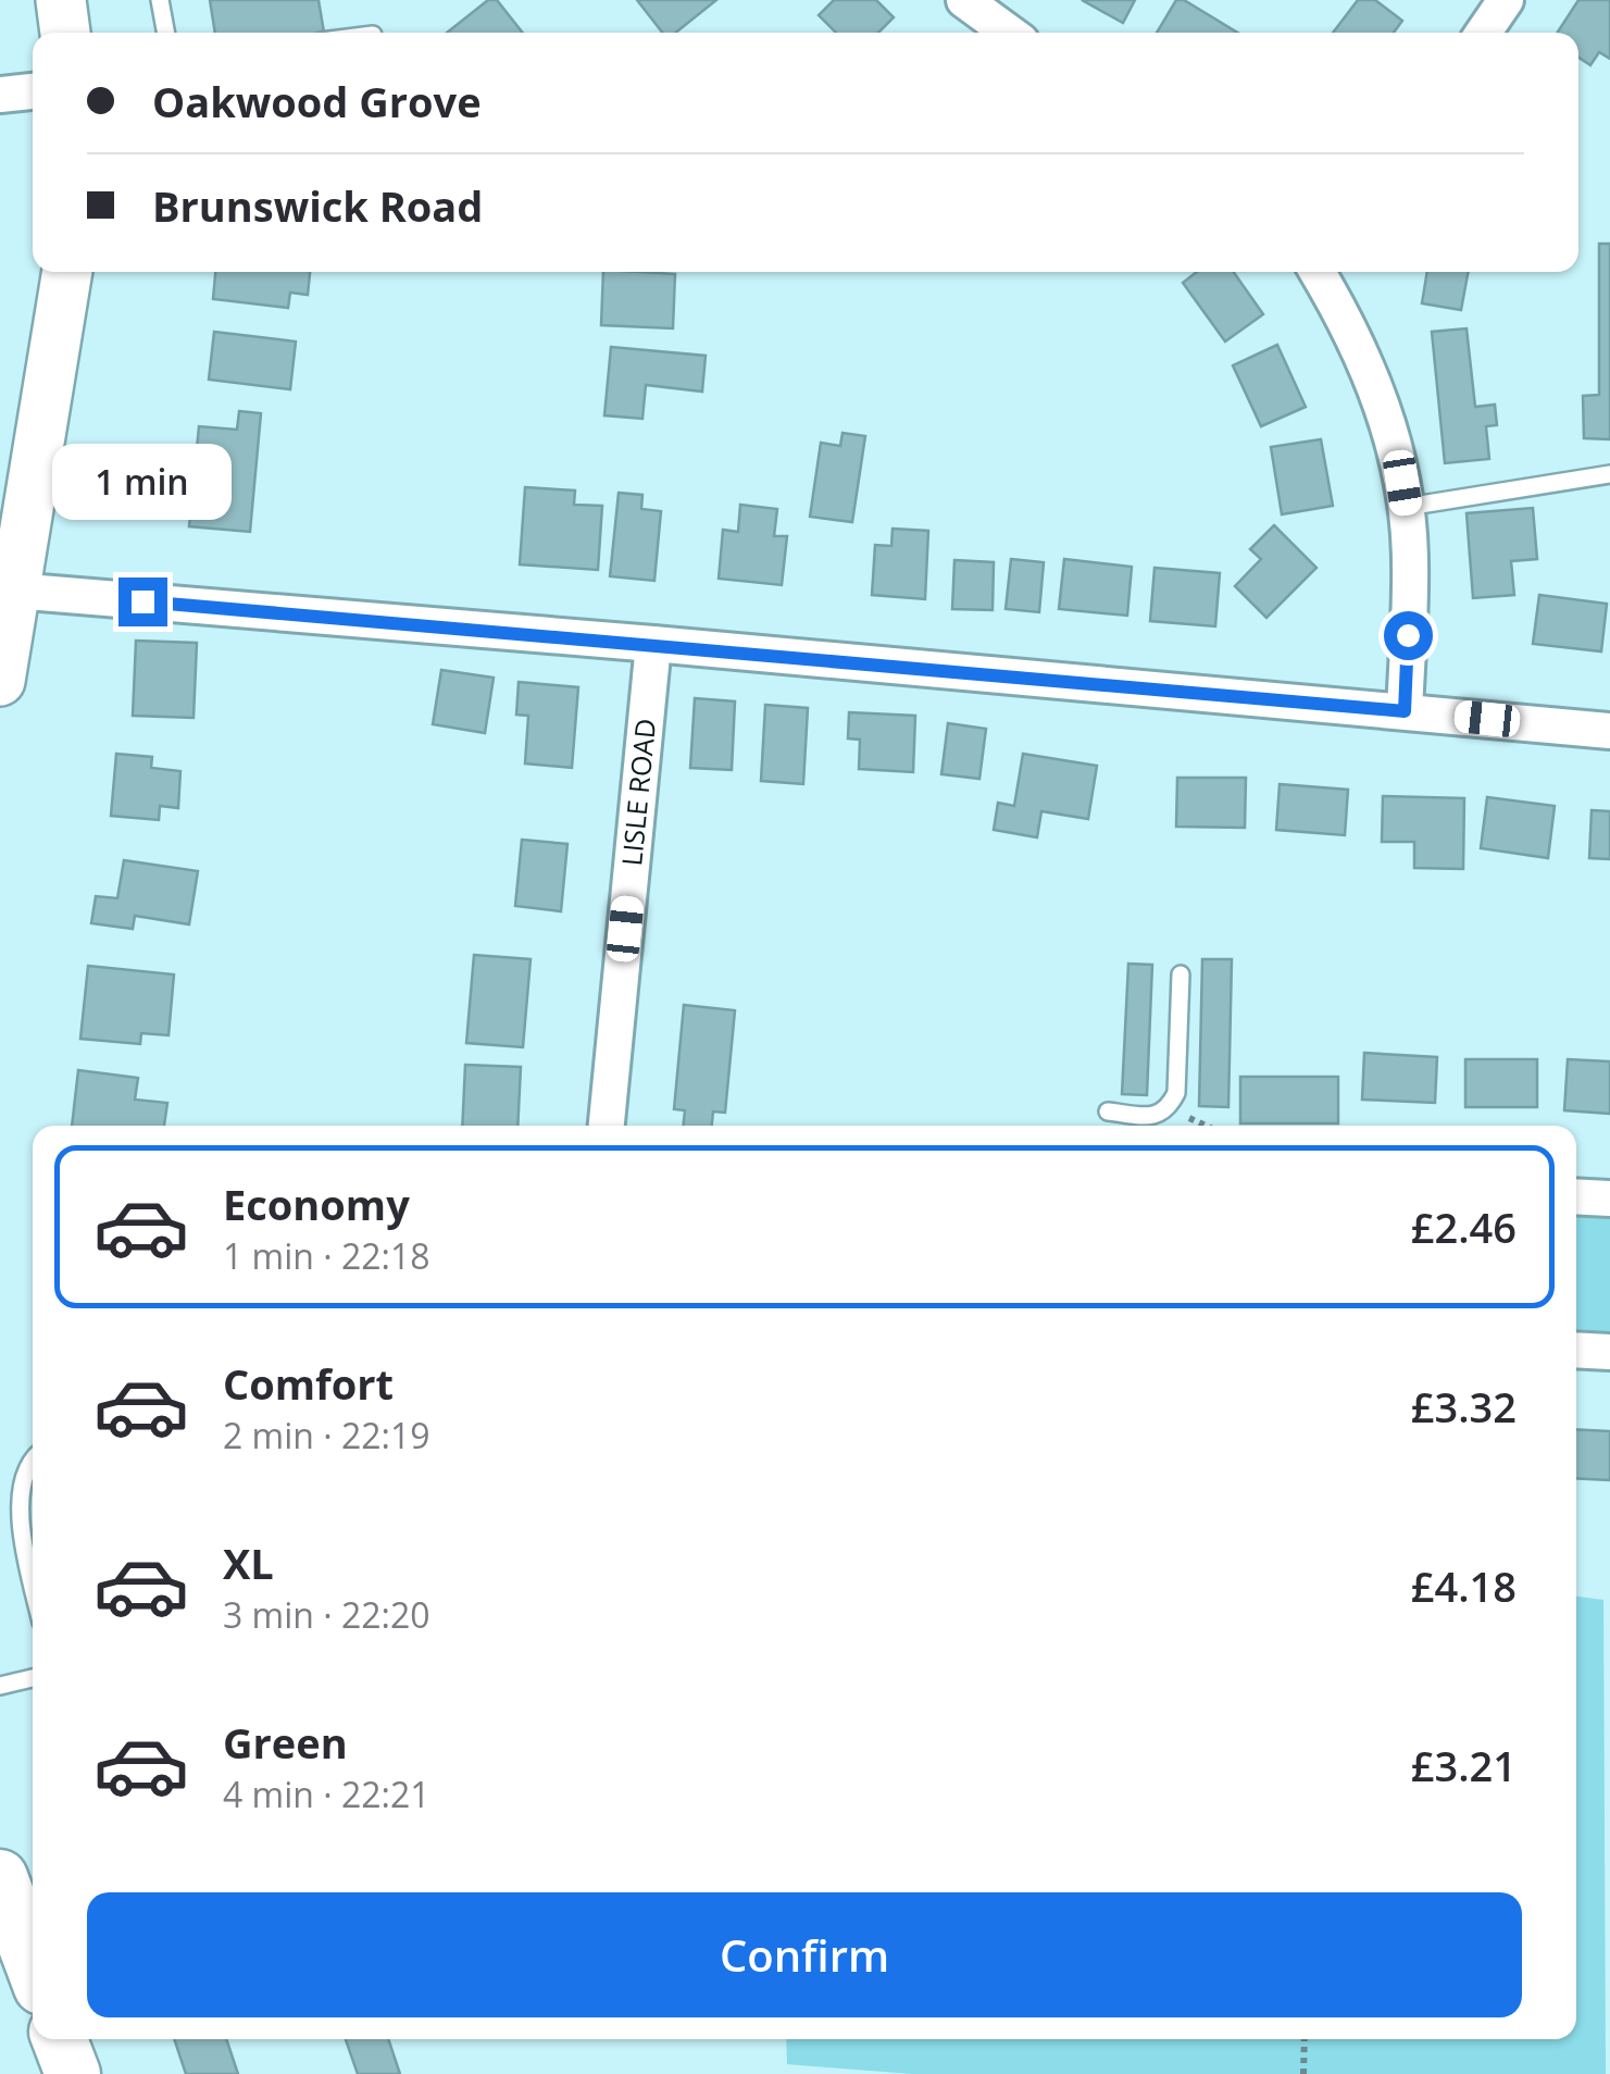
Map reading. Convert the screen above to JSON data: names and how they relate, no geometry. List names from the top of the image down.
{
  "streets": {
    "street": ["LISLE ROAD"]
  },
  "page": {
    "banner": ["Oakwood Grove", "Brunswick Road"],
    "bubble": "1 min",
    "list": [
      {
        "name": "Economy",
        "note": "1 min · 22:18",
        "value": "£2.46"
      },
      {
        "name": "Comfort",
        "note": "2 min · 22:19",
        "value": "£3.32"
      },
      {
        "name": "XL",
        "note": "3 min · 22:20",
        "value": "£4.18"
      },
      {
        "name": "Green",
        "note": "4 min · 22:21",
        "value": "£3.21"
      }
    ],
    "buttons": "Confirm"
  }
}
